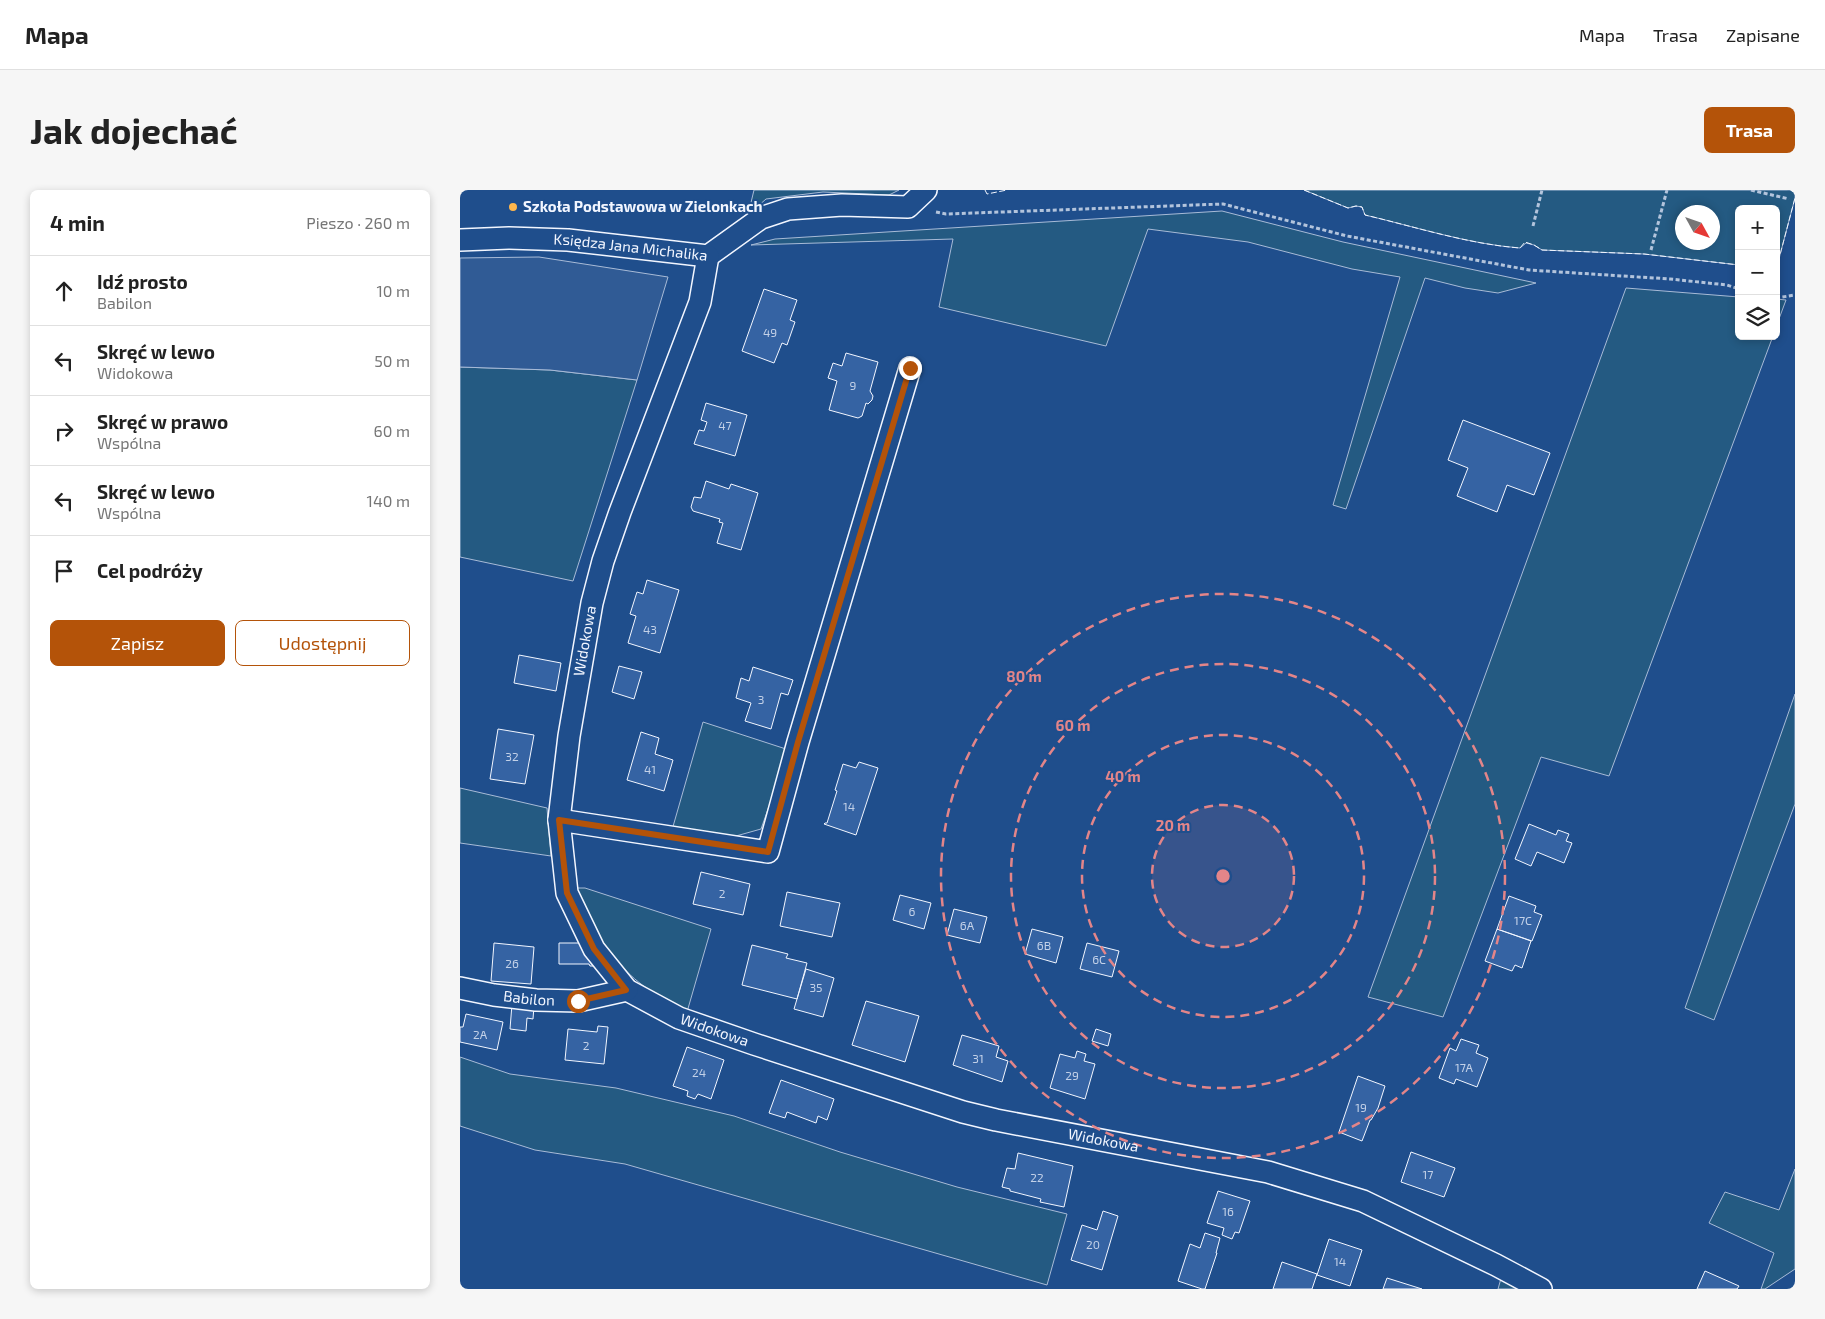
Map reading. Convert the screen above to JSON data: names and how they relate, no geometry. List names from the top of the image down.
{
  "streets": {
    "street": ["Księdza Jana Michalika", "Widokowa", "Babilon"]
  },
  "crossings": [
    ["Księdza Jana Michalika", "Widokowa"],
    ["Widokowa", "Babilon"]
  ],
  "places": ["Szkoła Podstawowa w Zielonkach"],
  "house_numbers": [
    "49",
    "9",
    "47",
    "43",
    "3",
    "32",
    "41",
    "14",
    "2",
    "6",
    "17C",
    "6A",
    "6B",
    "6C",
    "26",
    "35",
    "2A",
    "2",
    "31",
    "17A",
    "24",
    "29",
    "19",
    "17",
    "22",
    "16",
    "20",
    "14"
  ],
  "north": "bottom right",
  "page": {
    "header": "Mapa",
    "nav": ["Mapa", "Trasa", "Zapisane"],
    "buttons": [
      "Trasa",
      ["Zapisz", "Udostępnij"]
    ],
    "title": "Jak dojechać",
    "heading": ["4 min", "Pieszo · 260 m"],
    "map_buttons": ["+", "−"],
    "list": [
      ["Idź prosto", "Babilon", "10 m"],
      ["Skręć w lewo", "Widokowa", "50 m"],
      ["Skręć w prawo", "Wspólna", "60 m"],
      ["Skręć w lewo", "Wspólna", "140 m"],
      "Cel podróży"
    ]
  },
  "rings": [
    "80 m",
    "60 m",
    "40 m",
    "20 m"
  ]
}
